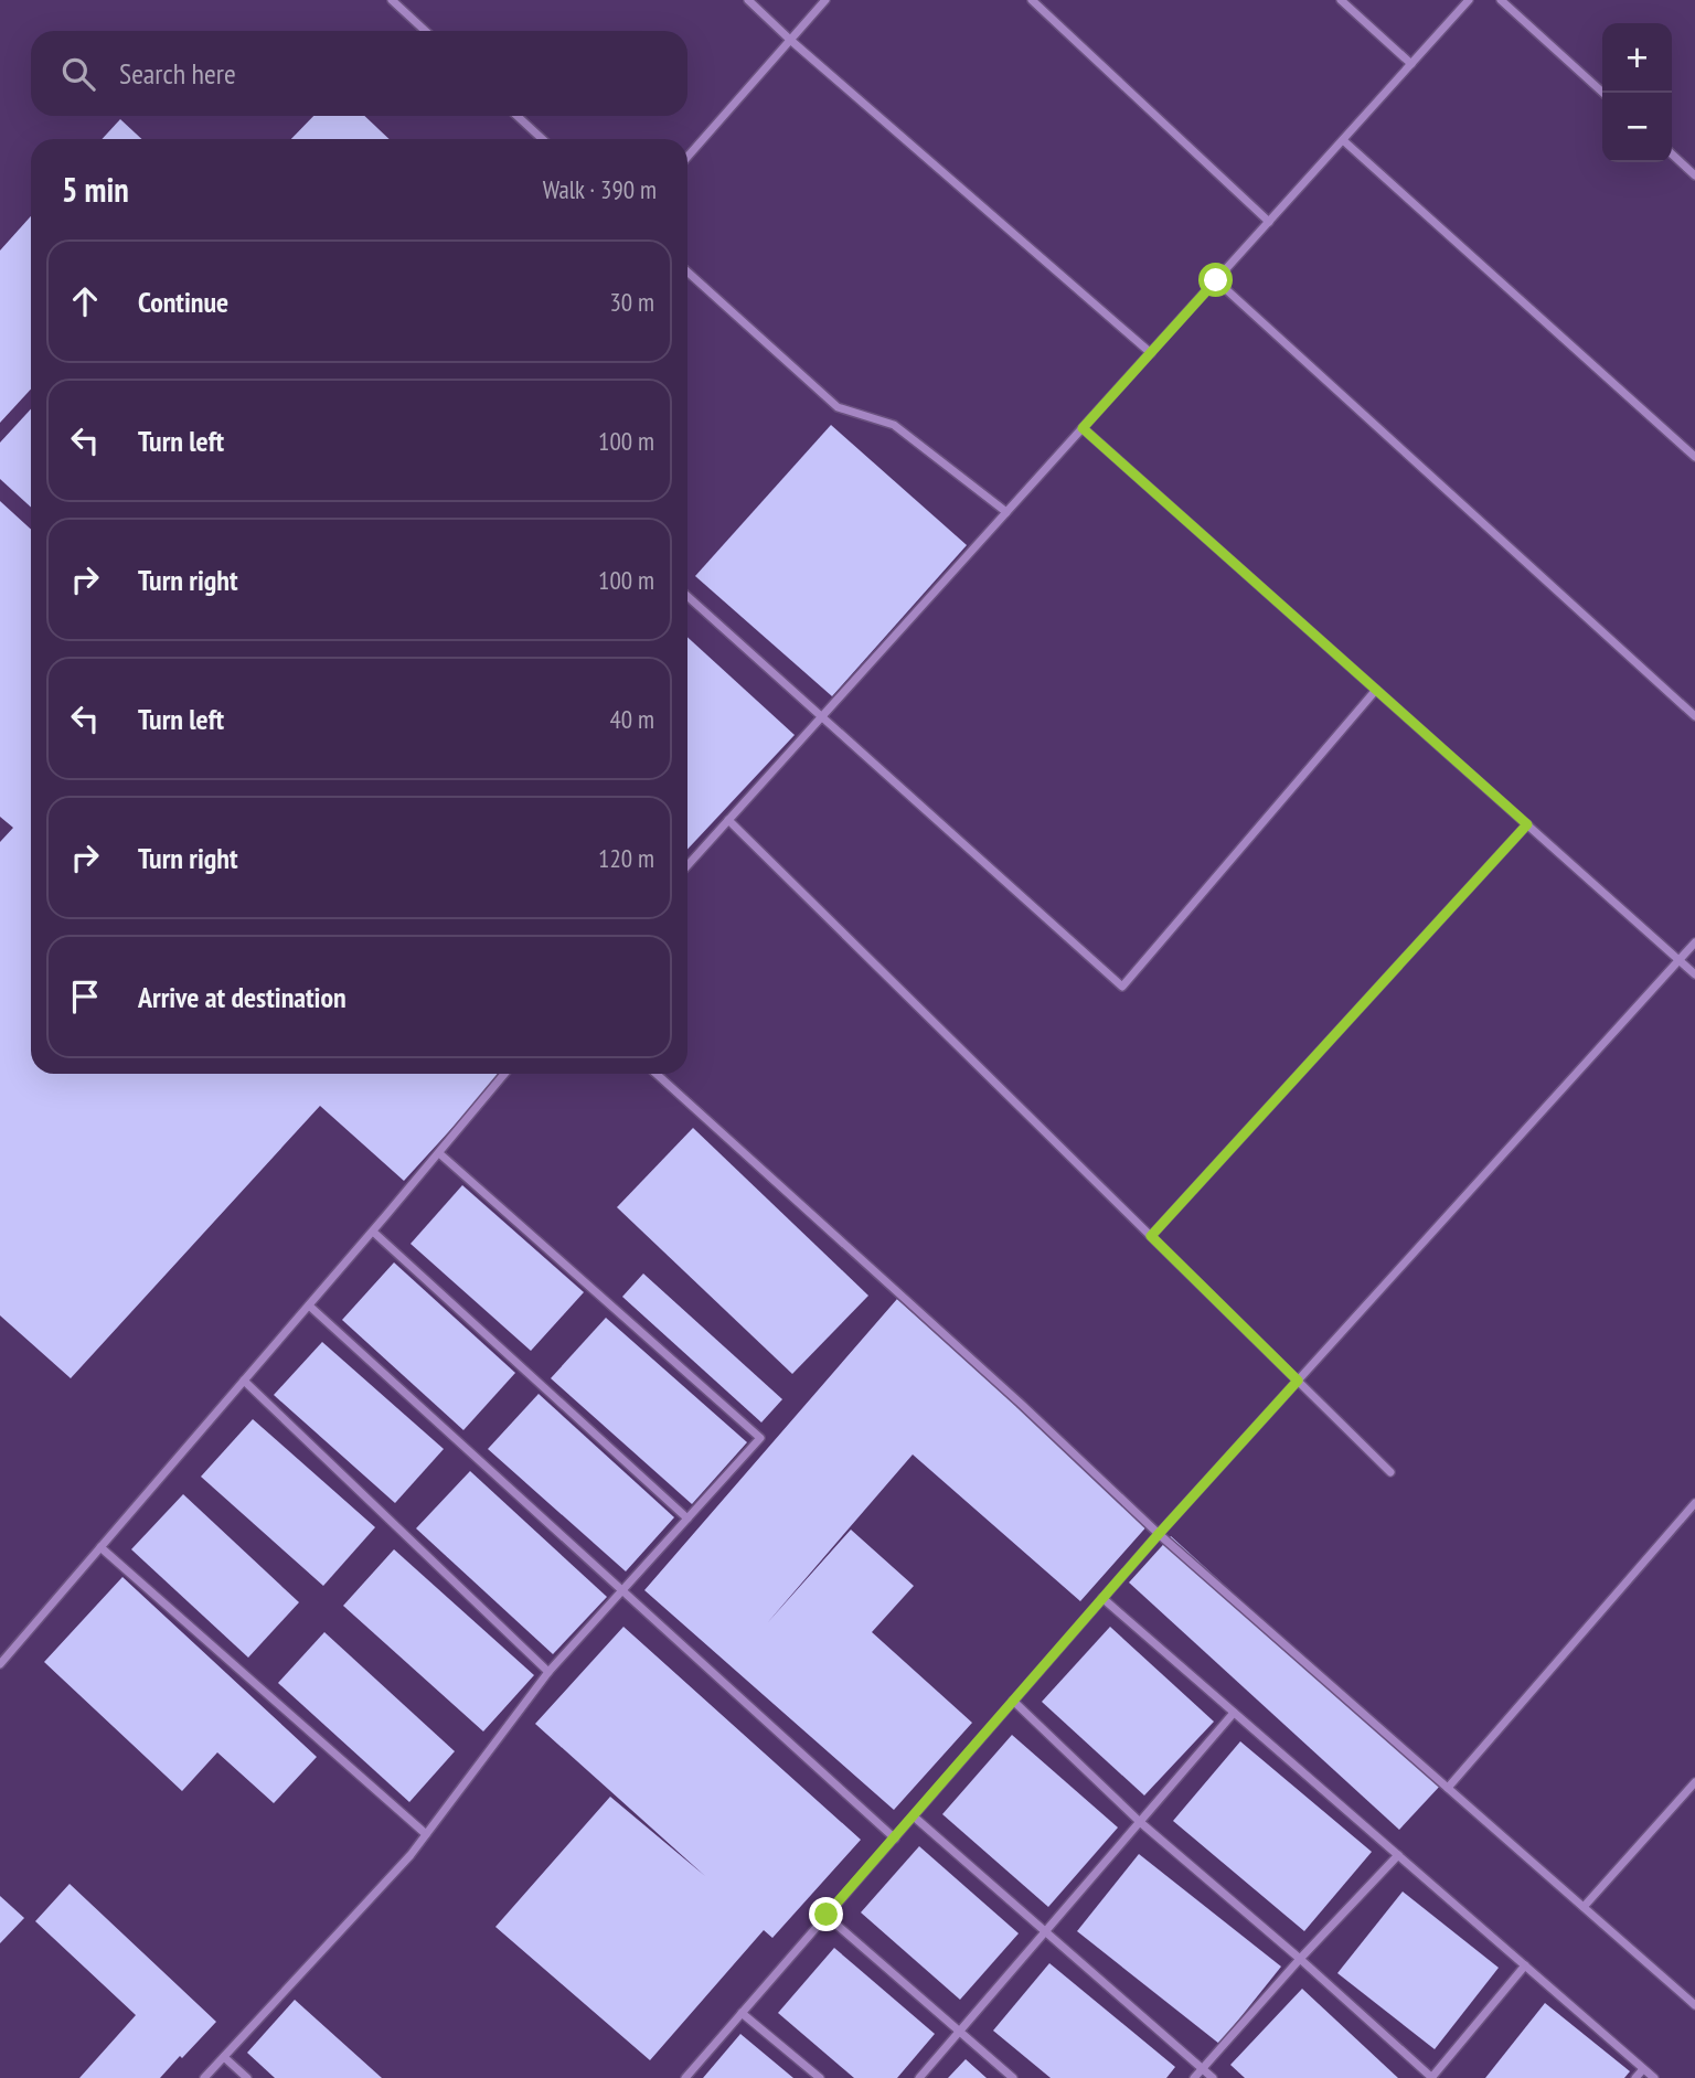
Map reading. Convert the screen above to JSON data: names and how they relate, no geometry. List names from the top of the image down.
{
  "page": {
    "map_buttons": ["+", "−"],
    "search": "Search here",
    "heading": ["5 min", "Walk · 390 m"],
    "list": [
      ["Continue", "30 m"],
      ["Turn left", "100 m"],
      ["Turn right", "100 m"],
      ["Turn left", "40 m"],
      ["Turn right", "120 m"],
      "Arrive at destination"
    ]
  }
}
